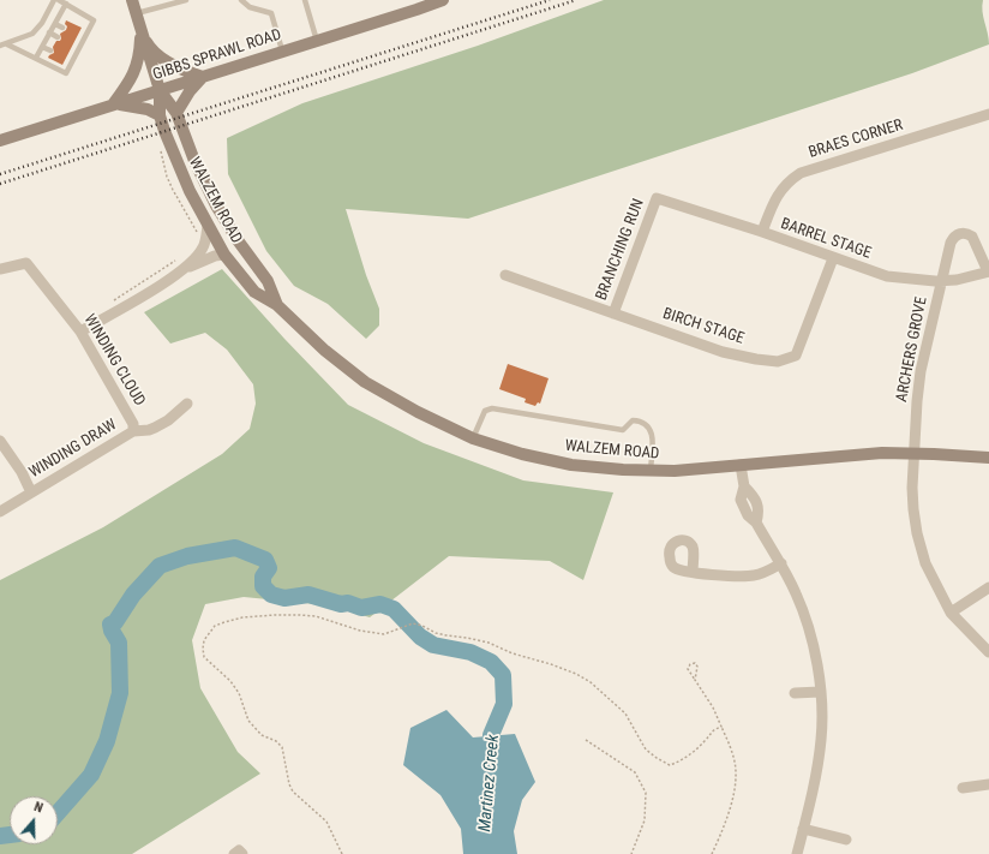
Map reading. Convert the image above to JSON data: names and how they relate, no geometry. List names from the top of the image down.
{
  "streets": {
    "main road": ["GIBBS SPRAWL ROAD", "WALZEM ROAD"],
    "street": [
      "BRAES CORNER",
      "BARREL STAGE",
      "BRANCHING RUN",
      "BIRCH STAGE",
      "ARCHERS GROVE",
      "WINDING CLOUD",
      "WINDING DRAW"
    ]
  },
  "crossings": [
    ["GIBBS SPRAWL ROAD", "WALZEM ROAD"],
    ["BRAES CORNER", "BARREL STAGE"],
    ["WALZEM ROAD", "ARCHERS GROVE"],
    ["BARREL STAGE", "BRANCHING RUN"],
    ["BARREL STAGE", "BIRCH STAGE"],
    ["BARREL STAGE", "ARCHERS GROVE"],
    ["BRANCHING RUN", "BIRCH STAGE"],
    ["WINDING CLOUD", "WINDING DRAW"]
  ],
  "water": ["Martinez Creek"],
  "north": "top"
}
